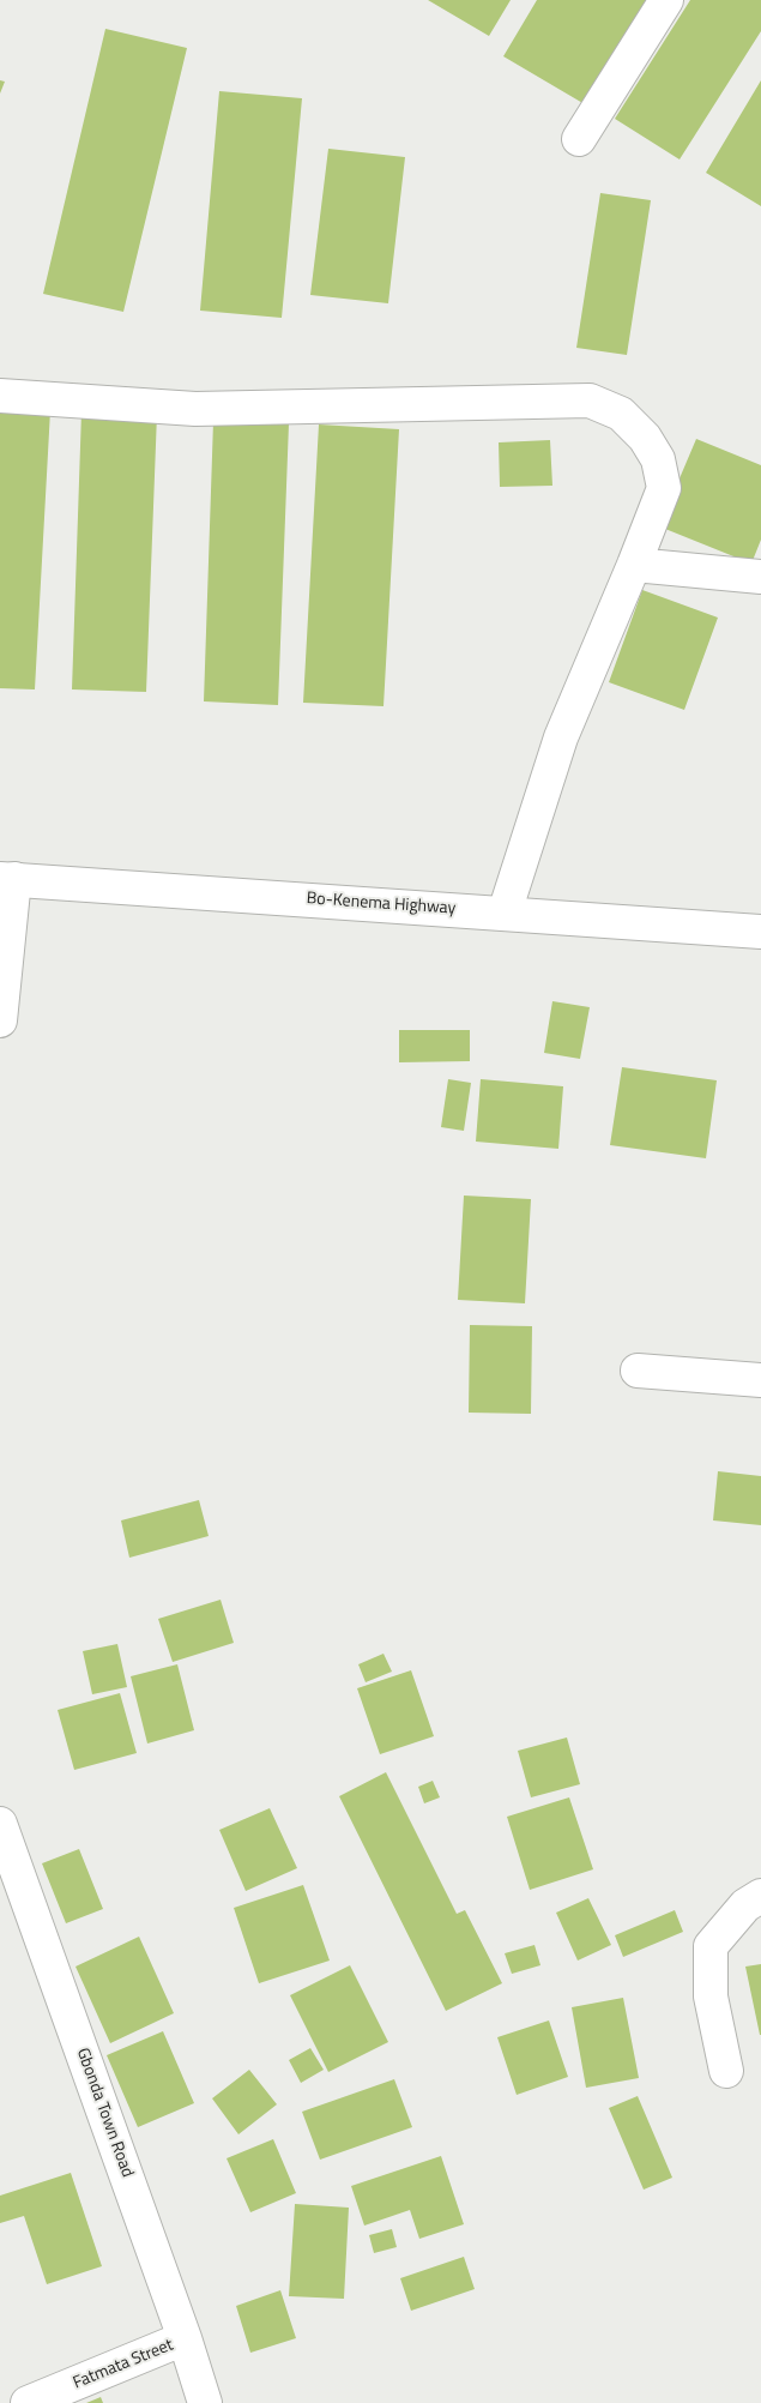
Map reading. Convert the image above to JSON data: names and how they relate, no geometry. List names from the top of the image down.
{
  "streets": {
    "main road": ["Bo-Kenema Highway", "Gbonda Town Road", "Fatmata Street"]
  },
  "crossings": [
    ["Gbonda Town Road", "Fatmata Street"]
  ]
}
